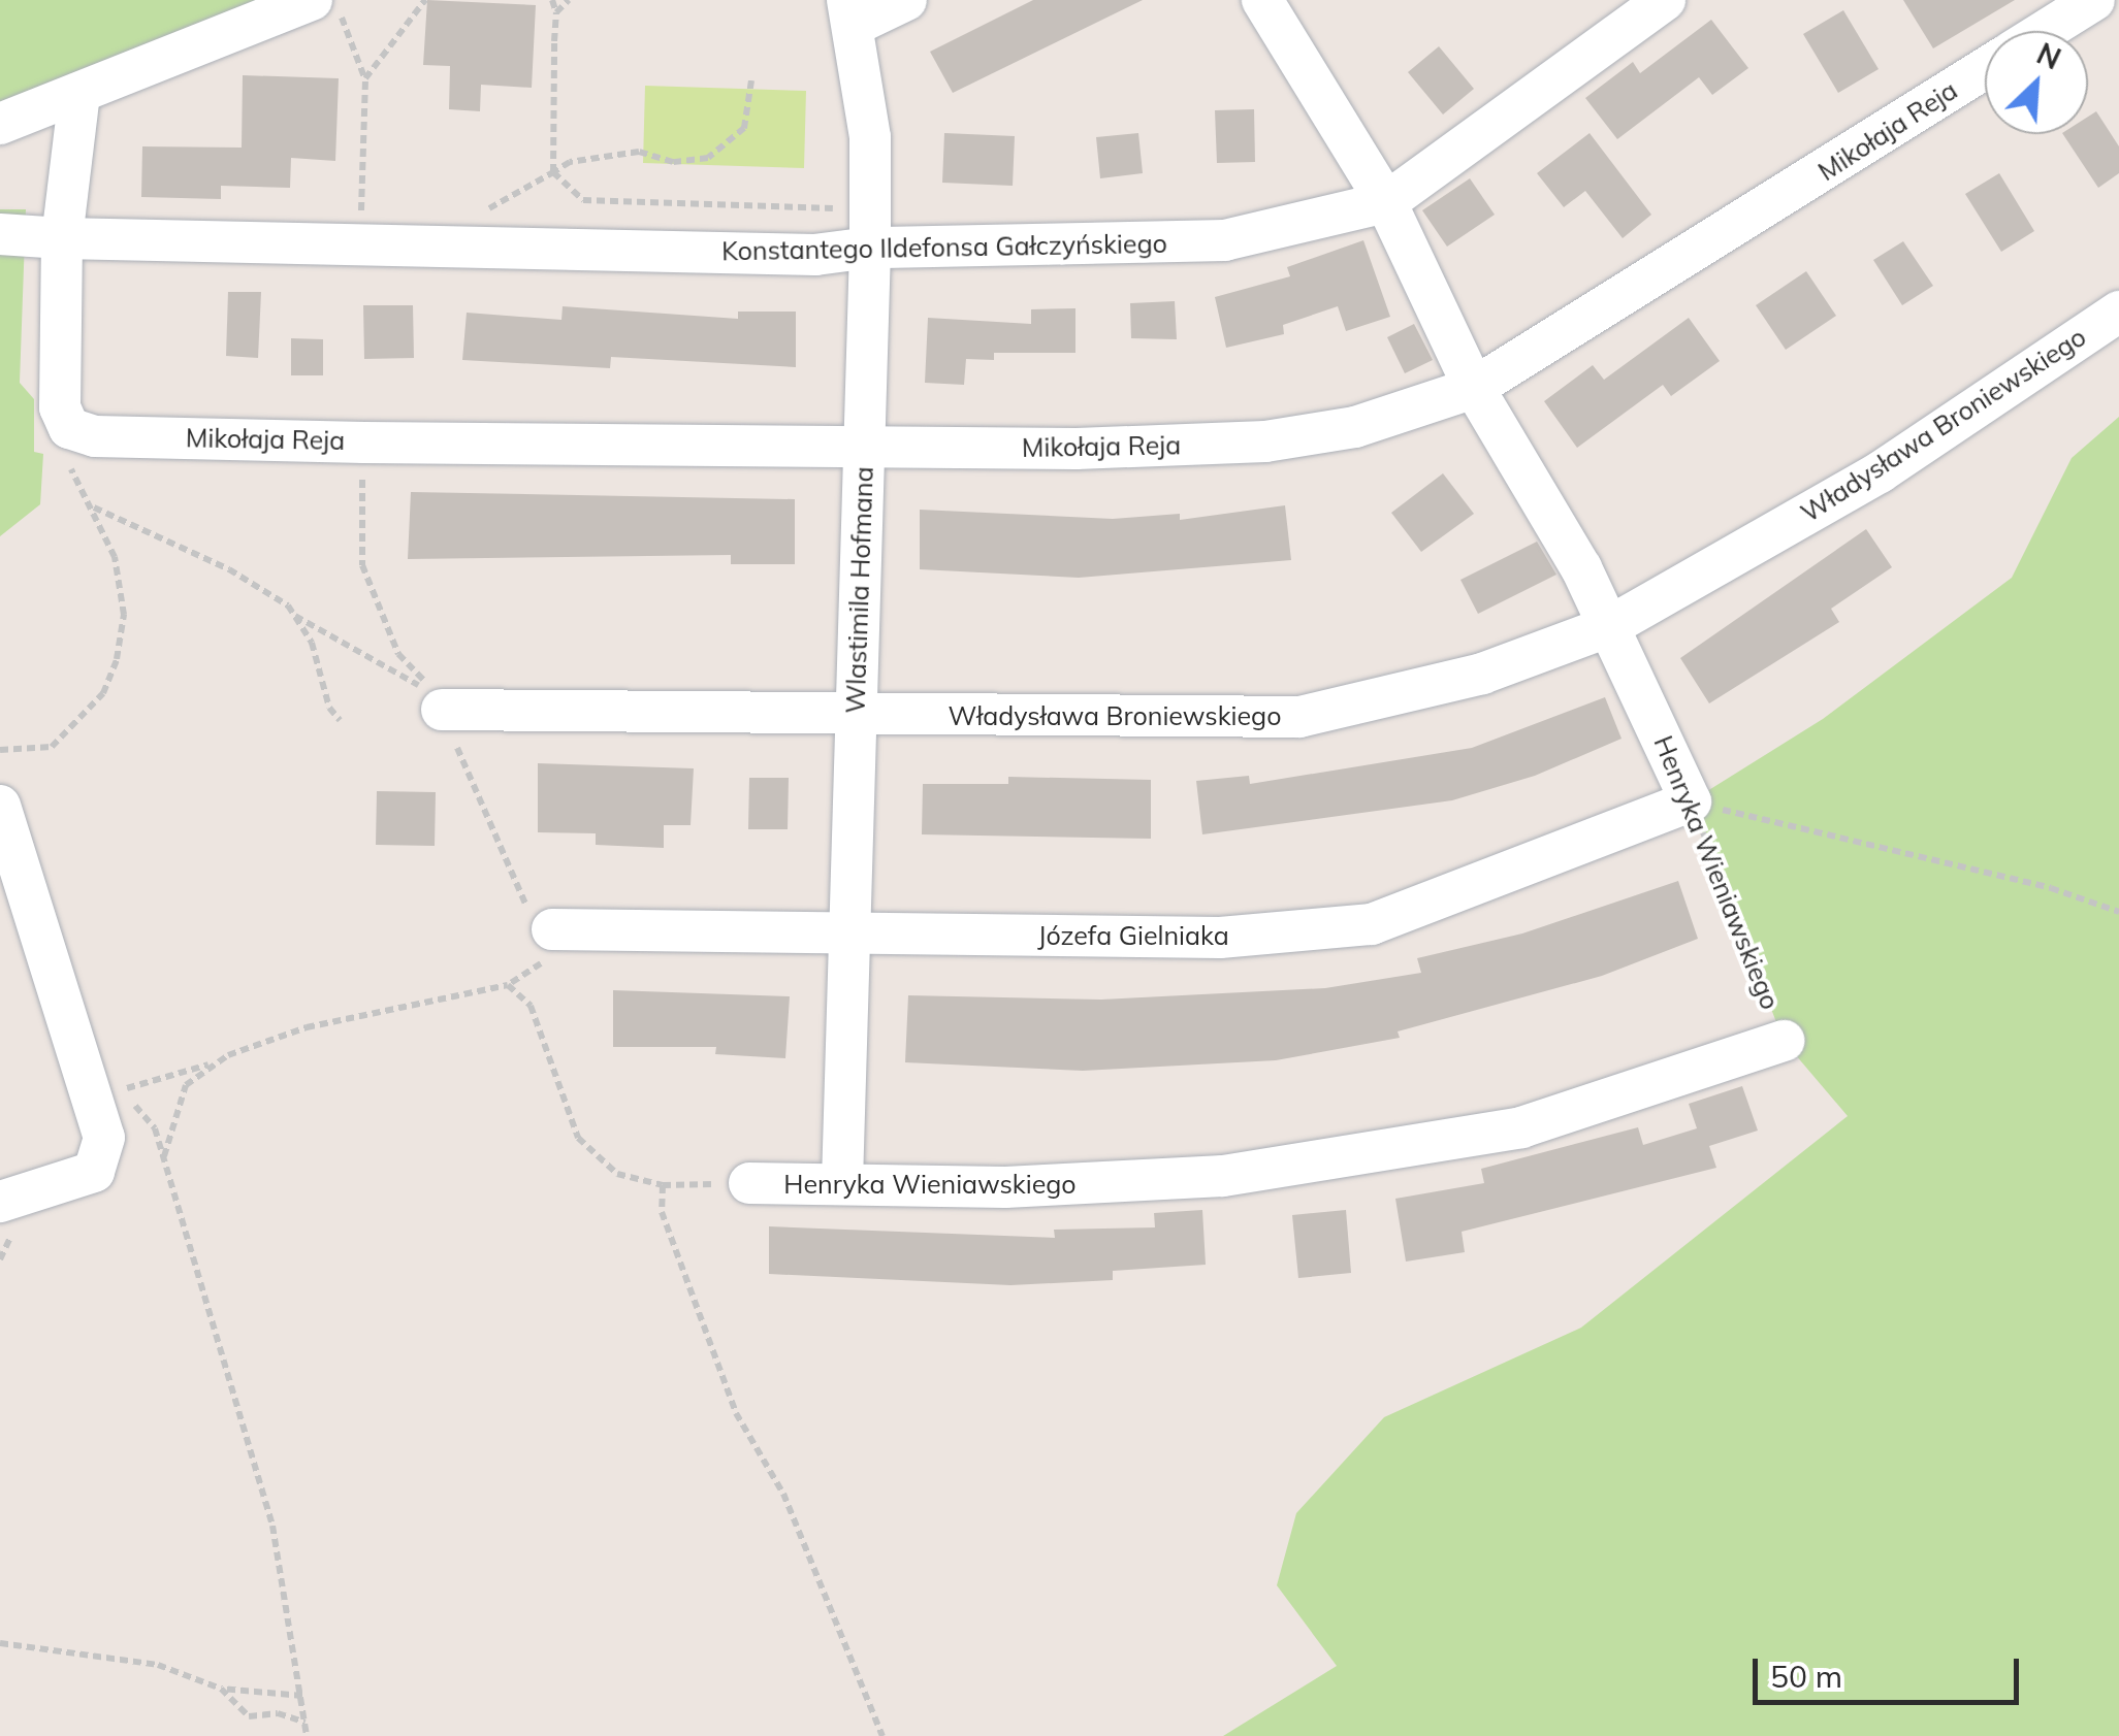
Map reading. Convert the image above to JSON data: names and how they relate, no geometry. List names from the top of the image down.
{
  "streets": {
    "street": [
      "Mikołaja Reja",
      "Konstantego Ildefonsa Gałczyńskiego",
      "Władysława Broniewskiego",
      "Wlastimila Hofmana",
      "Henryka Wieniawskiego",
      "Józefa Gielniaka"
    ]
  },
  "crossings": [
    ["Mikołaja Reja", "Wlastimila Hofmana"],
    ["Mikołaja Reja", "Henryka Wieniawskiego"],
    ["Konstantego Ildefonsa Gałczyńskiego", "Wlastimila Hofmana"],
    ["Konstantego Ildefonsa Gałczyńskiego", "Henryka Wieniawskiego"],
    ["Władysława Broniewskiego", "Wlastimila Hofmana"],
    ["Władysława Broniewskiego", "Henryka Wieniawskiego"],
    ["Wlastimila Hofmana", "Henryka Wieniawskiego"],
    ["Wlastimila Hofmana", "Józefa Gielniaka"],
    ["Henryka Wieniawskiego", "Józefa Gielniaka"]
  ],
  "scale_bar": "50 m",
  "north": "top right"
}
